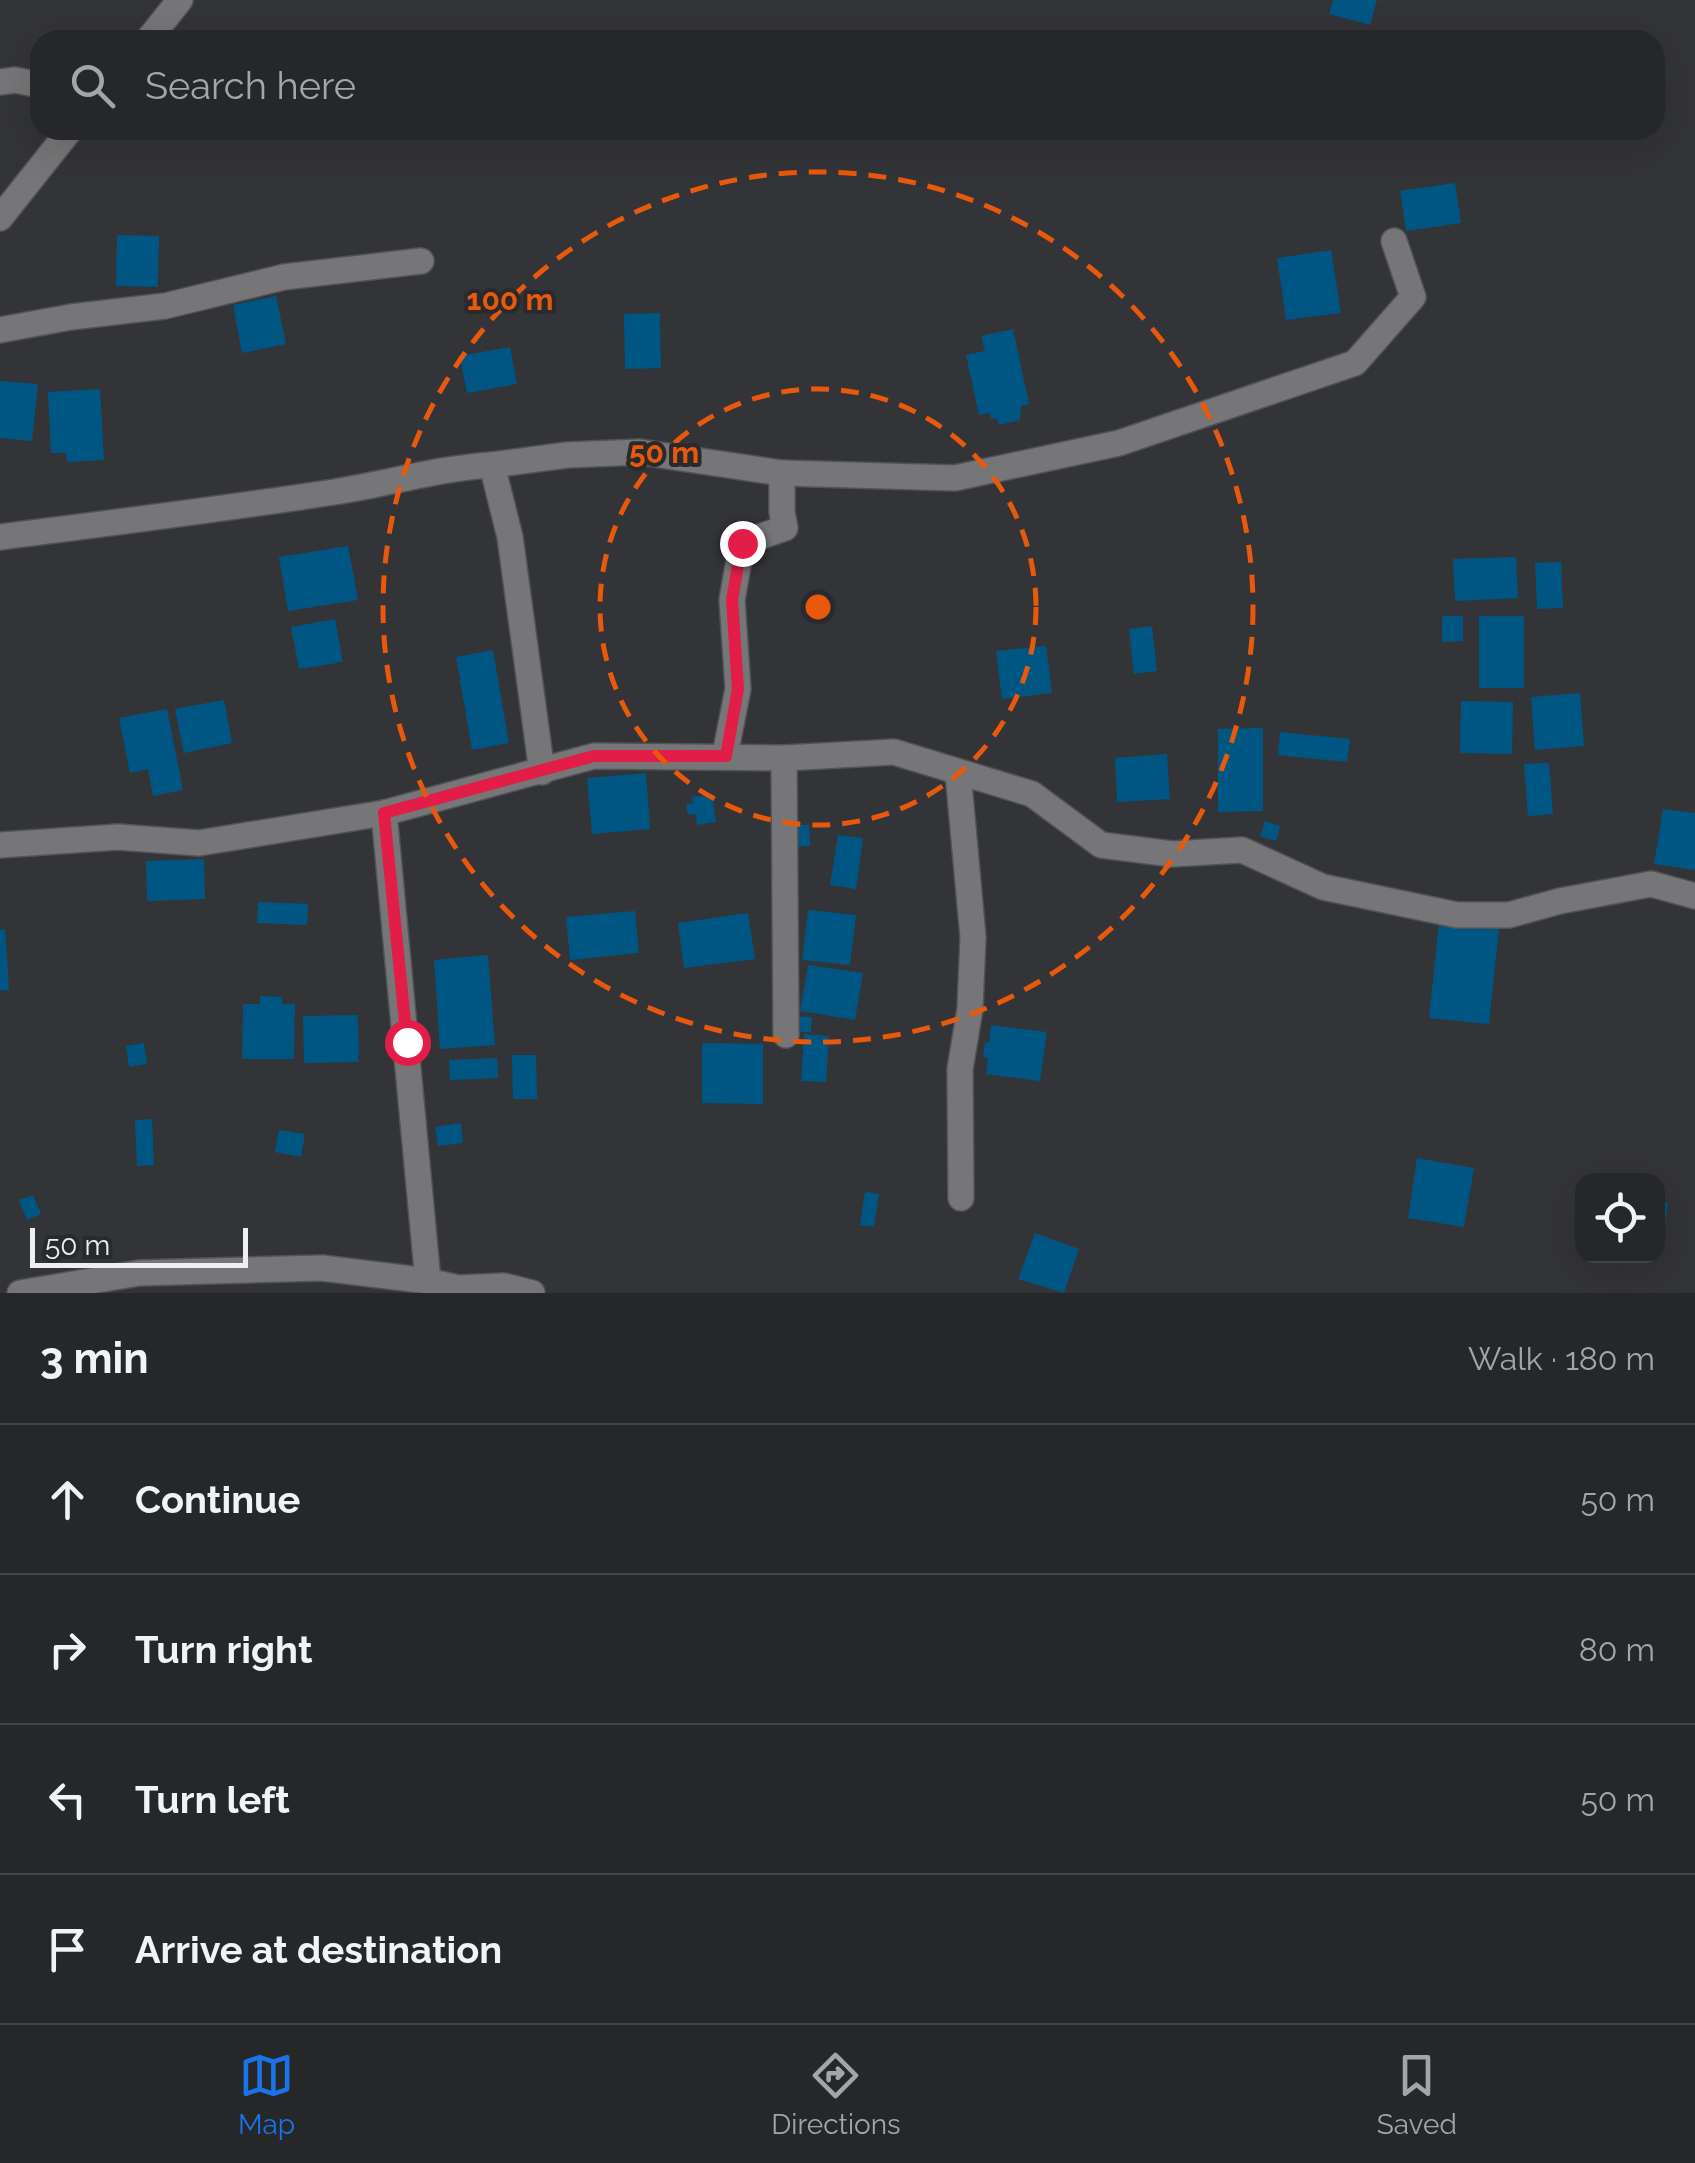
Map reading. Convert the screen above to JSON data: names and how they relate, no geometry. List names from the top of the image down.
{
  "scale_bar": "50 m",
  "page": {
    "search": "Search here",
    "scale": "50 m",
    "heading": ["3 min", "Walk · 180 m"],
    "list": [
      ["Continue", "50 m"],
      ["Turn right", "80 m"],
      ["Turn left", "50 m"],
      "Arrive at destination"
    ],
    "nav": ["Map", "Directions", "Saved"]
  },
  "rings": ["100 m", "50 m"]
}
